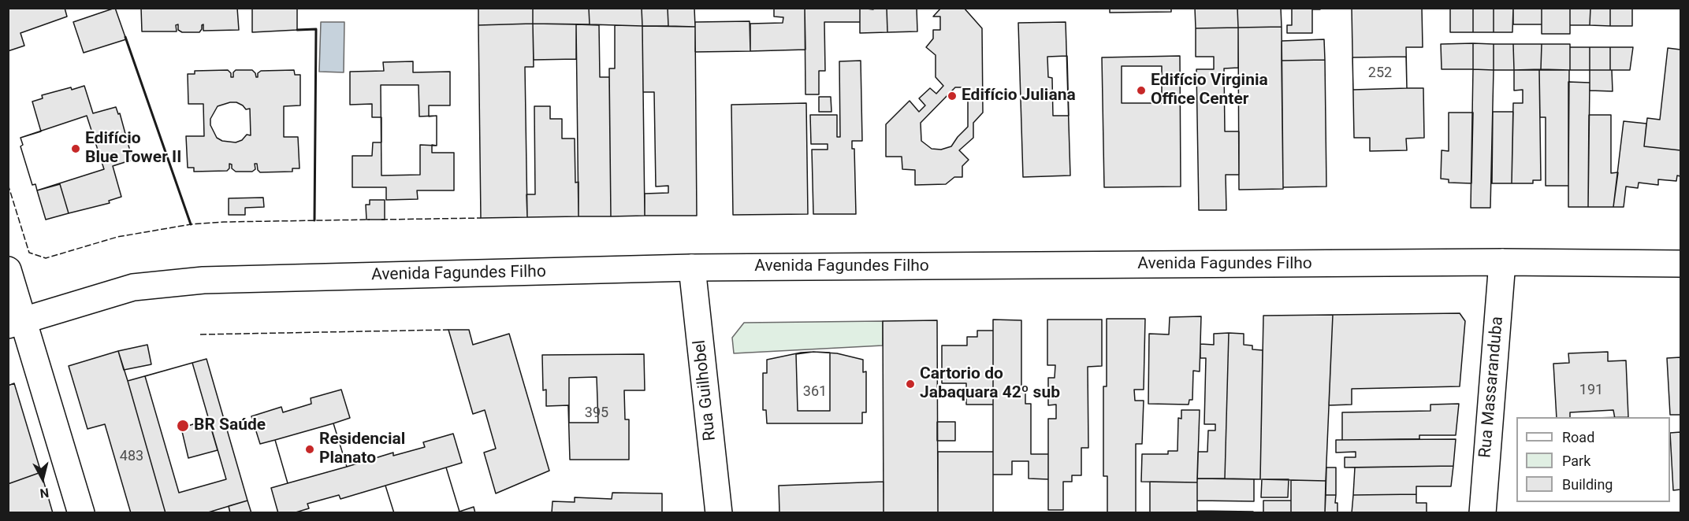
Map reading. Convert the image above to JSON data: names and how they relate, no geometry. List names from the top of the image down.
{
  "streets": {
    "street": ["Avenida Fagundes Filho", "Rua Massaranduba", "Rua Guilhobel"]
  },
  "crossings": [
    ["Avenida Fagundes Filho", "Rua Massaranduba"],
    ["Avenida Fagundes Filho", "Rua Guilhobel"]
  ],
  "places": [
    "Edifício Virginia Office Center",
    "Edifício Juliana",
    "Edifício Blue Tower II",
    "Cartorio do Jabaquara 42º sub",
    "BR Saúde",
    "Residencial Planato"
  ],
  "house_numbers": [
    "252",
    "191",
    "361",
    "395",
    "483"
  ],
  "legend": ["Road", "Park", "Building"],
  "north": "bottom"
}
